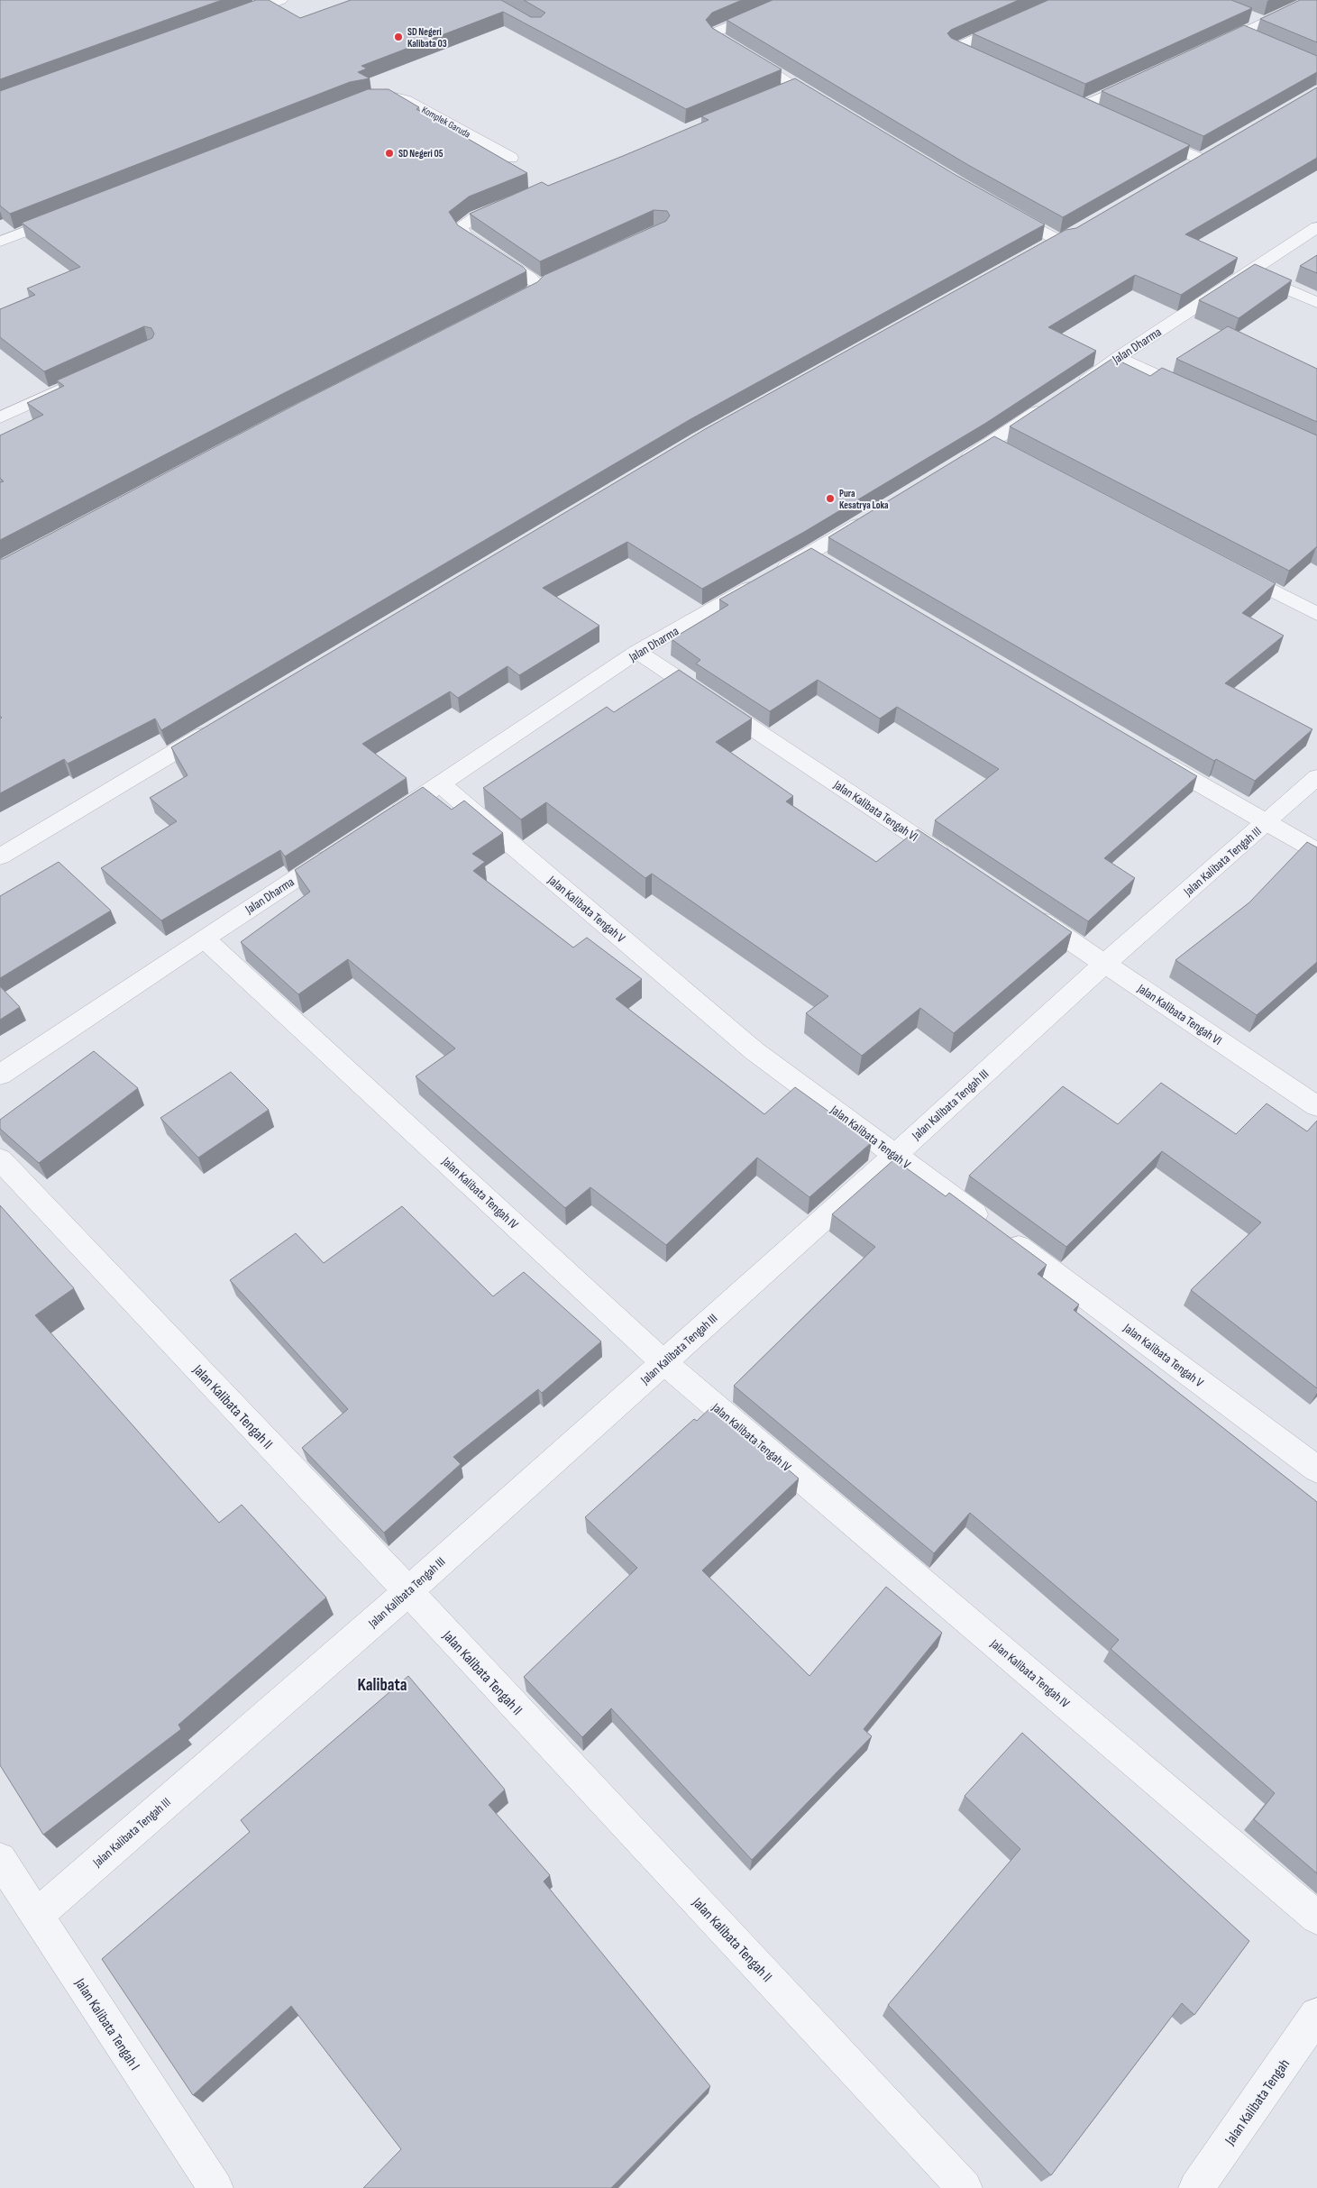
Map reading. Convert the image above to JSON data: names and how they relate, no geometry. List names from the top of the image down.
{
  "streets": {
    "street": [
      "Komplek Garuda",
      "Jalan Dharma",
      "Jalan Kalibata Tengah VI",
      "Jalan Kalibata Tengah III",
      "Jalan Kalibata Tengah V",
      "Jalan Kalibata Tengah IV",
      "Jalan Kalibata Tengah II",
      "Jalan Kalibata Tengah I",
      "Jalan Kalibata Tengah"
    ]
  },
  "crossings": [
    ["Jalan Dharma", "Jalan Kalibata Tengah VI"],
    ["Jalan Dharma", "Jalan Kalibata Tengah V"],
    ["Jalan Dharma", "Jalan Kalibata Tengah IV"],
    ["Jalan Kalibata Tengah VI", "Jalan Kalibata Tengah III"],
    ["Jalan Kalibata Tengah III", "Jalan Kalibata Tengah V"],
    ["Jalan Kalibata Tengah III", "Jalan Kalibata Tengah IV"],
    ["Jalan Kalibata Tengah III", "Jalan Kalibata Tengah II"],
    ["Jalan Kalibata Tengah III", "Jalan Kalibata Tengah I"]
  ],
  "districts": ["Kalibata"],
  "places": ["SD Negeri Kalibata 03", "SD Negeri 05", "Pura Kesatrya Loka"]
}
